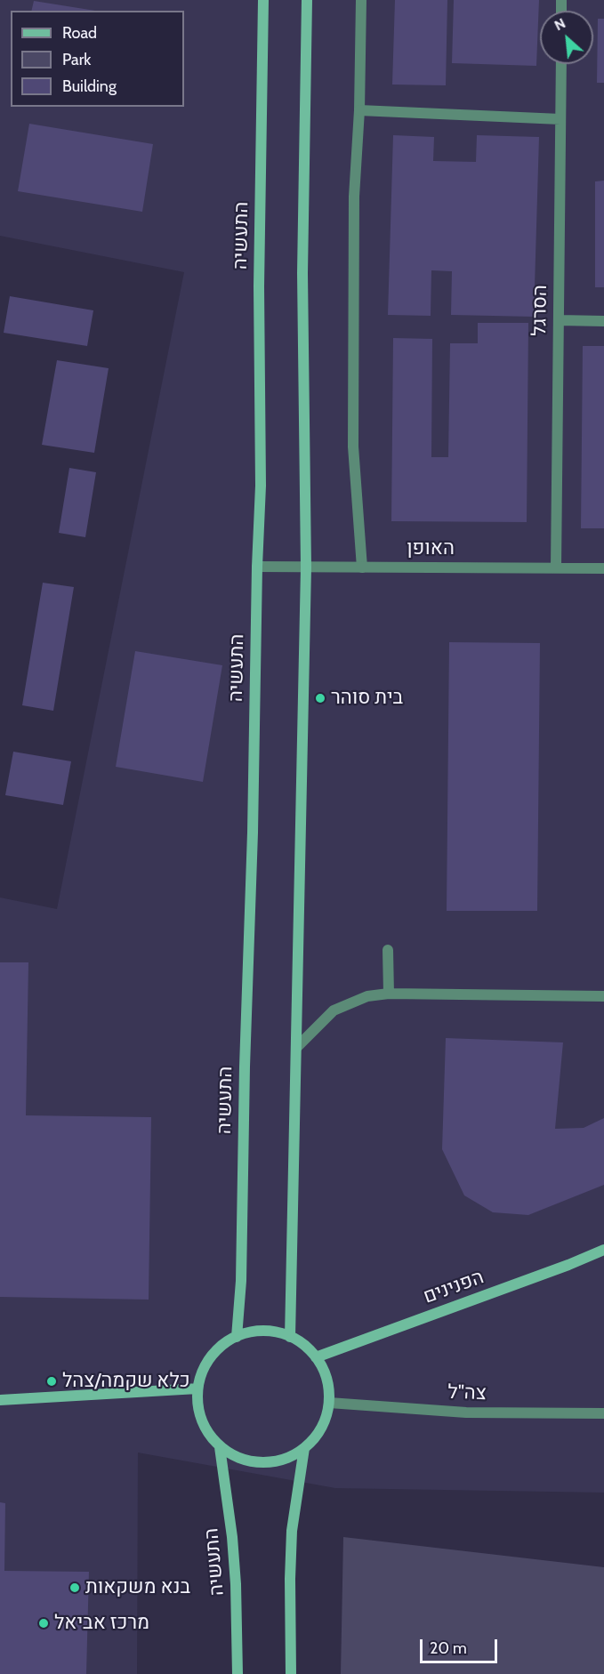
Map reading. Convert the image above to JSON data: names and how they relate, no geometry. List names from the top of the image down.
{
  "streets": {
    "street": [
      "התעשיה",
      "הסרגל",
      "האופן",
      "הפנינים",
      "צה\"ל"
    ]
  },
  "crossings": [
    ["התעשיה", "האופן"],
    ["התעשיה", "הפנינים"],
    ["התעשיה", "צה\"ל"],
    ["הסרגל", "האופן"],
    ["הפנינים", "צה\"ל"]
  ],
  "places": [
    "בית סוהר",
    "כלא שקמה/צהל",
    "בנא משקאות",
    "מרכז אביאל"
  ],
  "legend": ["Road", "Park", "Building"],
  "scale_bar": "20 m",
  "north": "top left"
}
